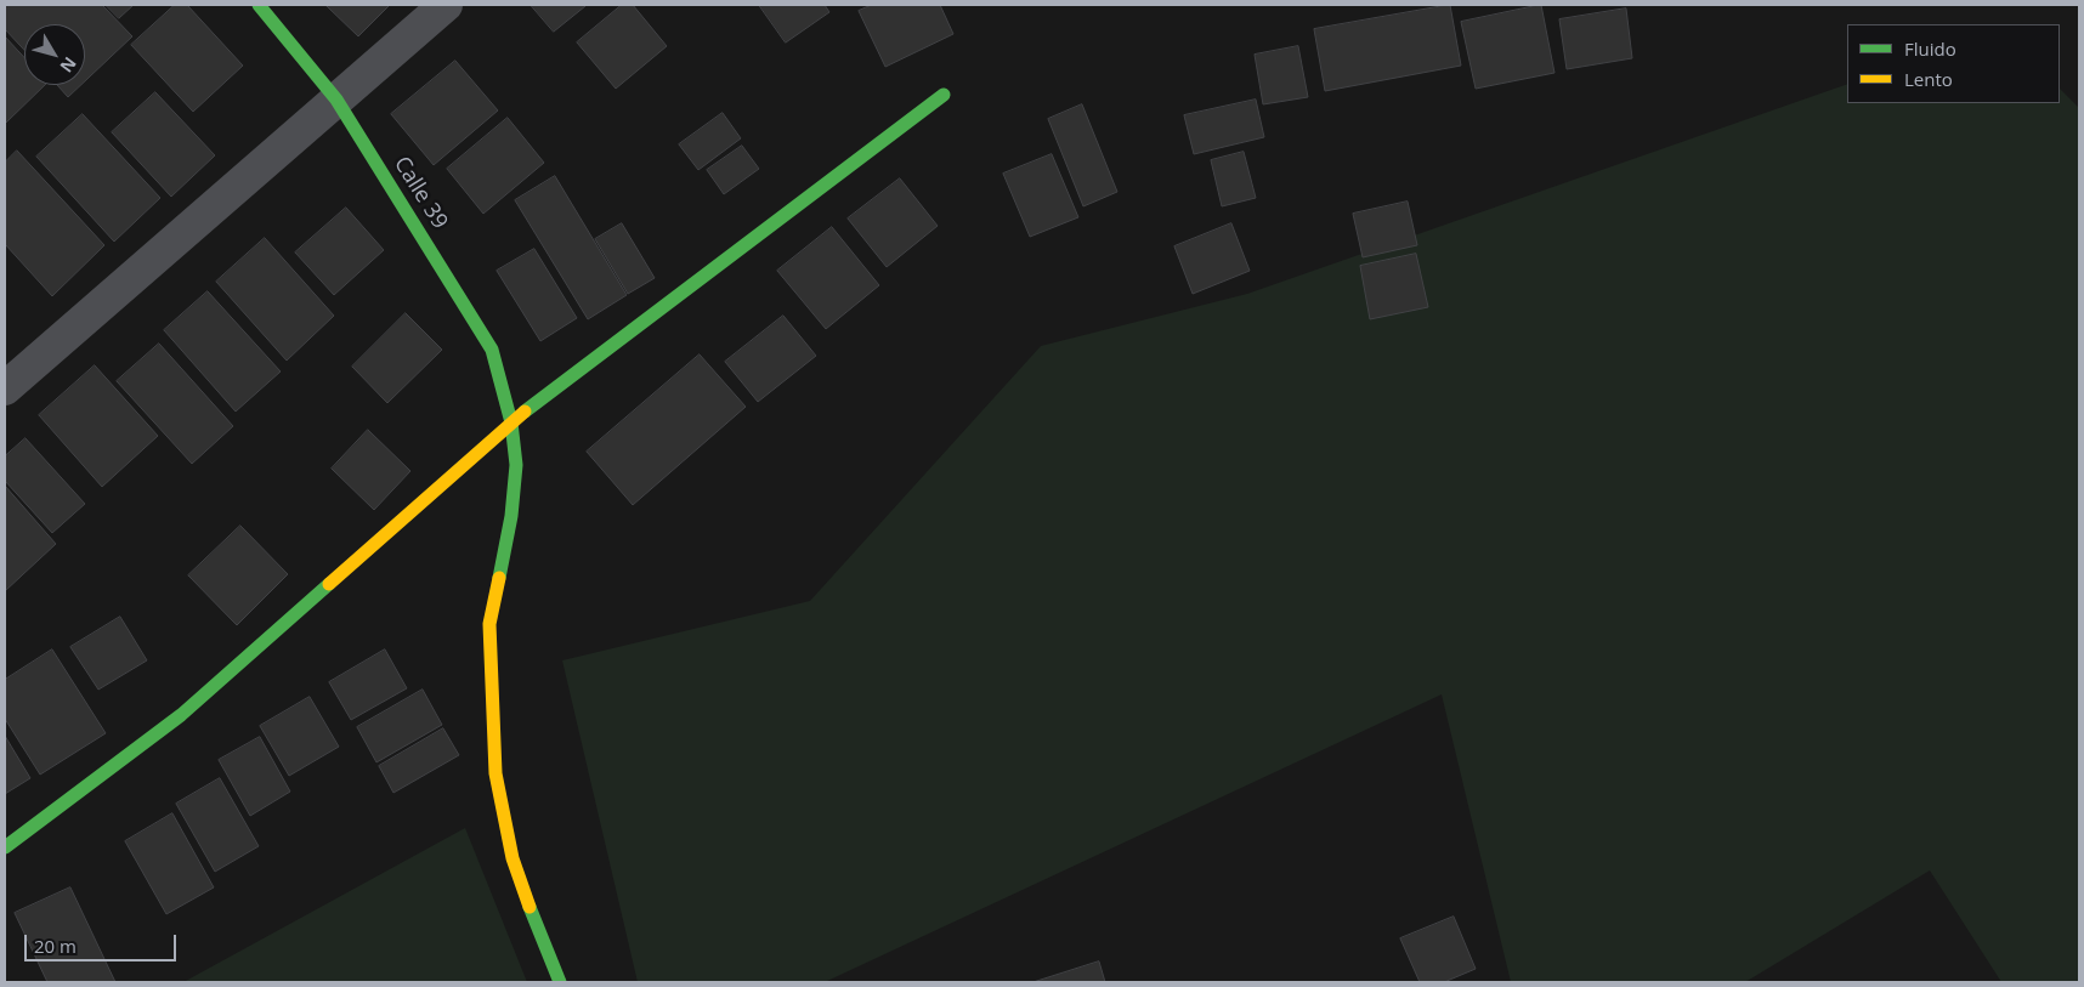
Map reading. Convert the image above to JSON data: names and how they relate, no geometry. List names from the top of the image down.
{
  "streets": {
    "street": ["Calle 39"]
  },
  "legend": ["Fluido", "Lento"],
  "scale_bar": "20 m",
  "north": "bottom right"
}
